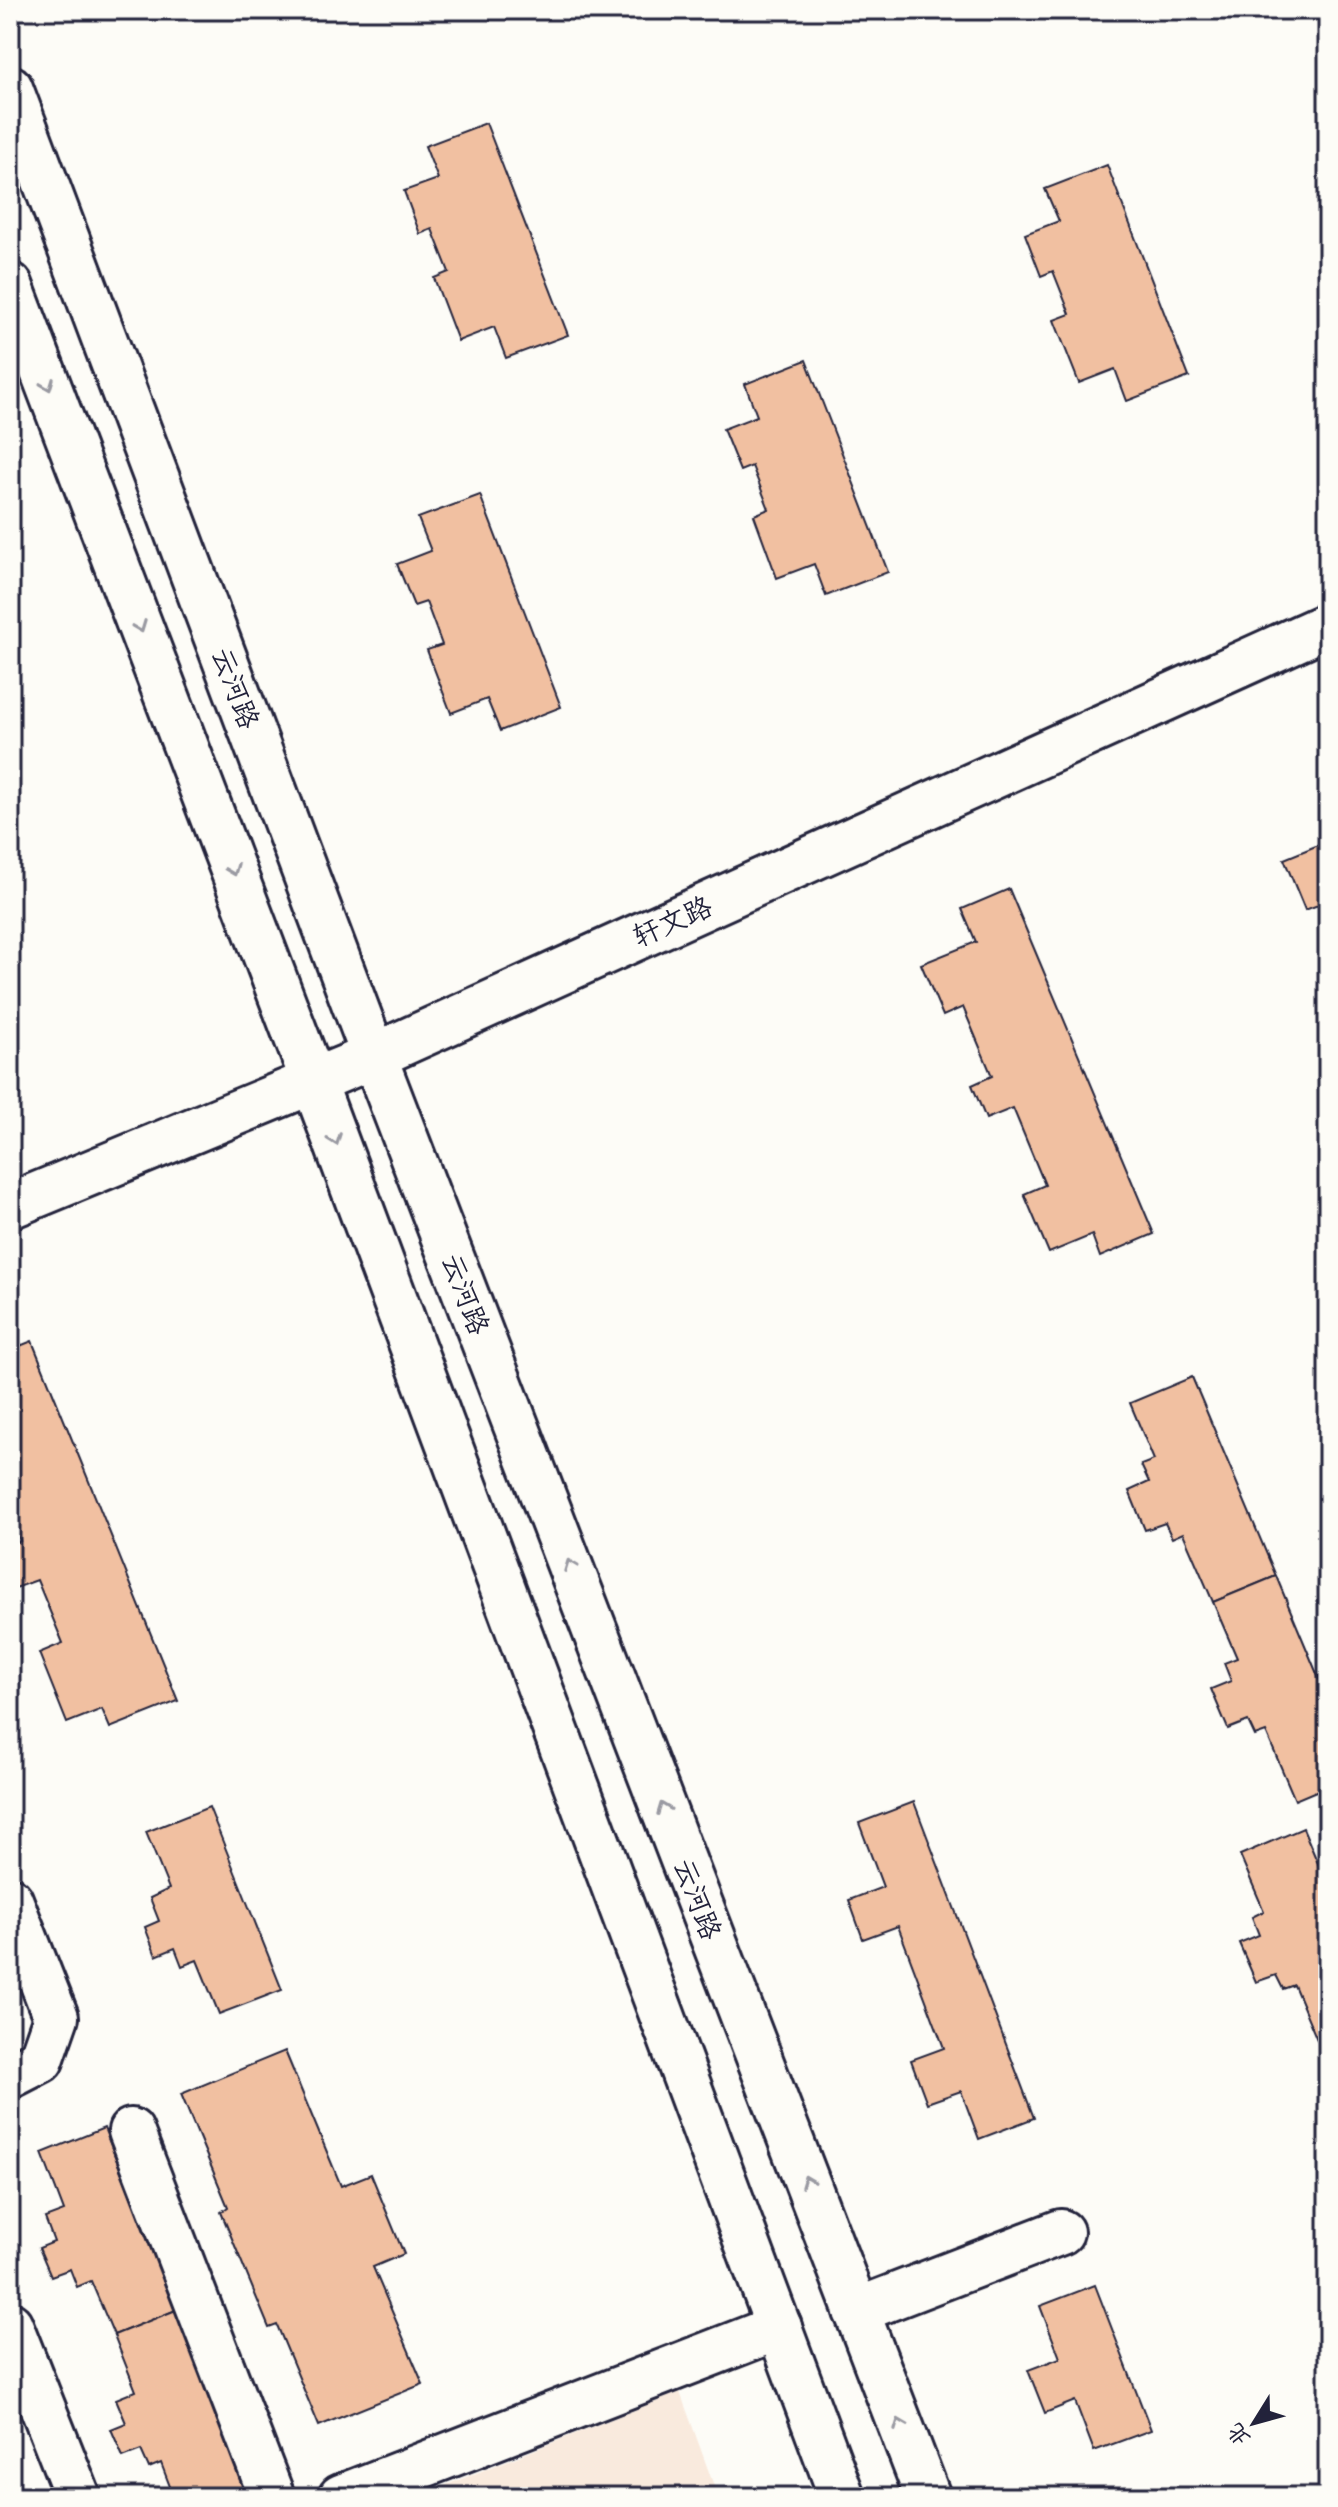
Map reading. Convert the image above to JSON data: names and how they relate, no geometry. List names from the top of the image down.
{
  "streets": {
    "street": ["云河路", "轩文路"]
  },
  "crossings": [
    ["云河路", "轩文路"]
  ],
  "north": "bottom left"
}
